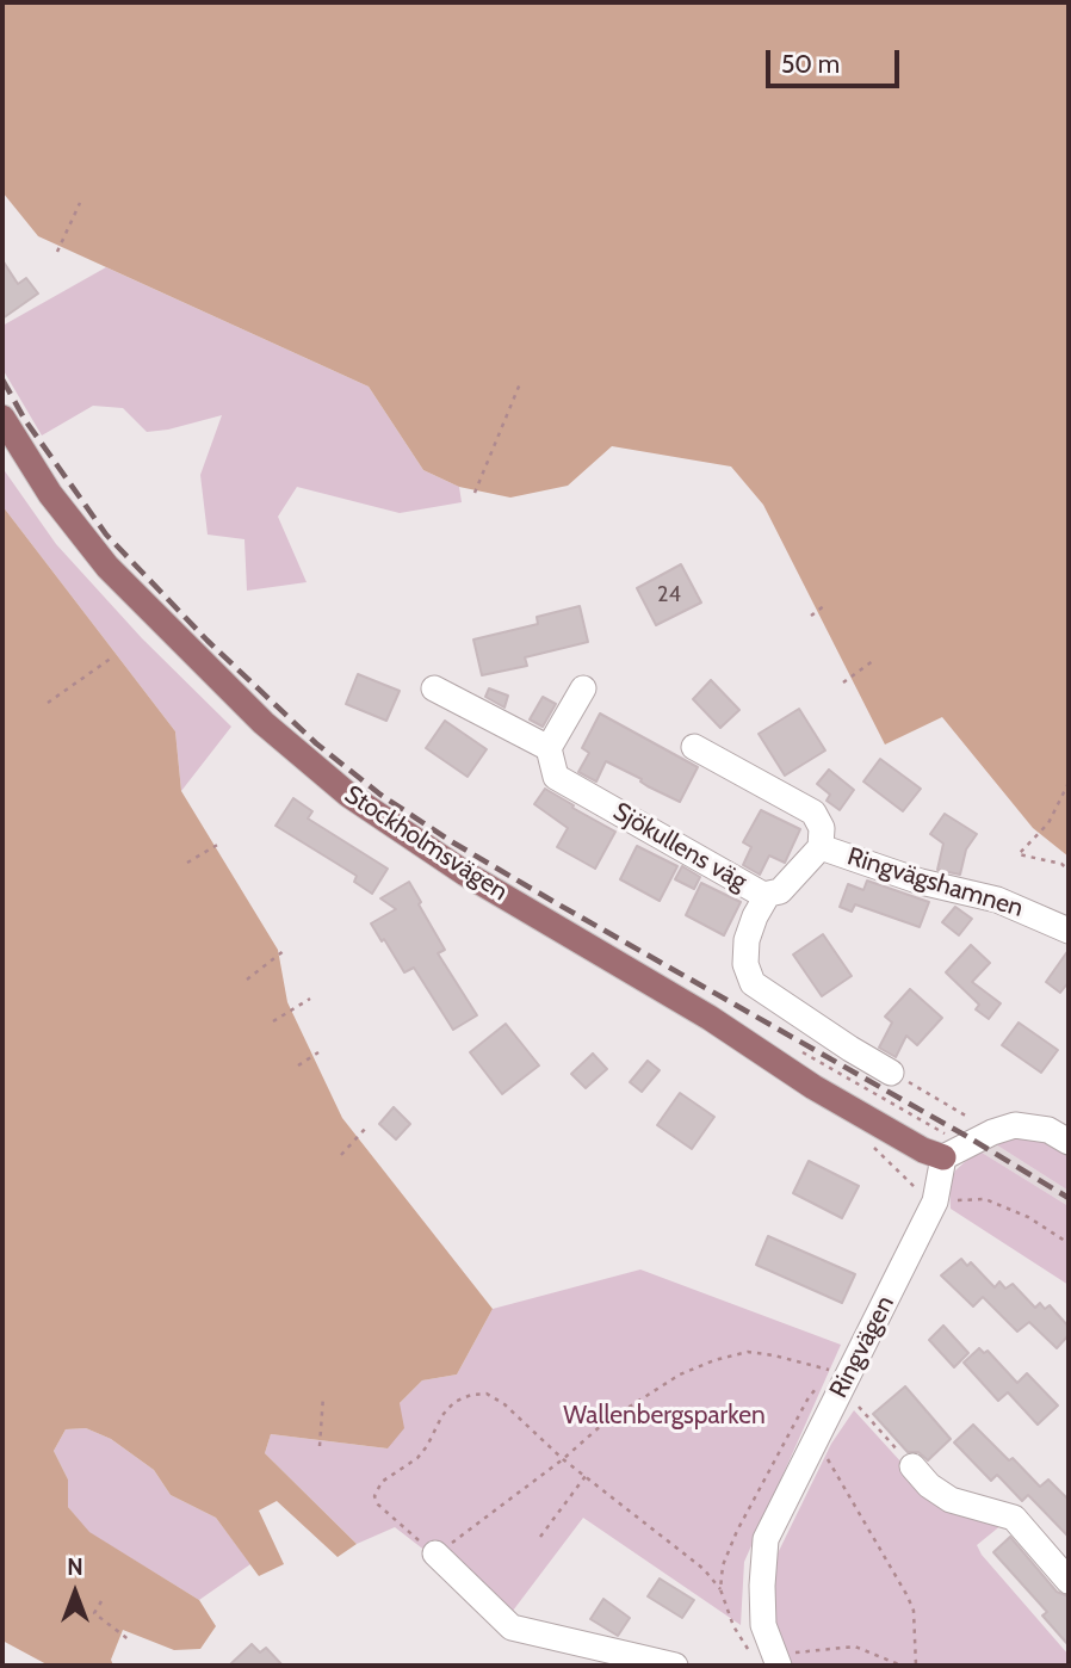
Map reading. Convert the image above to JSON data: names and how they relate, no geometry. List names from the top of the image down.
{
  "streets": {
    "main road": ["Stockholmsvägen"],
    "street": ["Sjökullens väg", "Ringvägshamnen", "Ringvägen"]
  },
  "crossings": [
    ["Stockholmsvägen", "Ringvägen"],
    ["Sjökullens väg", "Ringvägshamnen"]
  ],
  "parks": ["Wallenbergsparken"],
  "house_numbers": ["24"],
  "scale_bar": "50 m",
  "north": "top"
}
